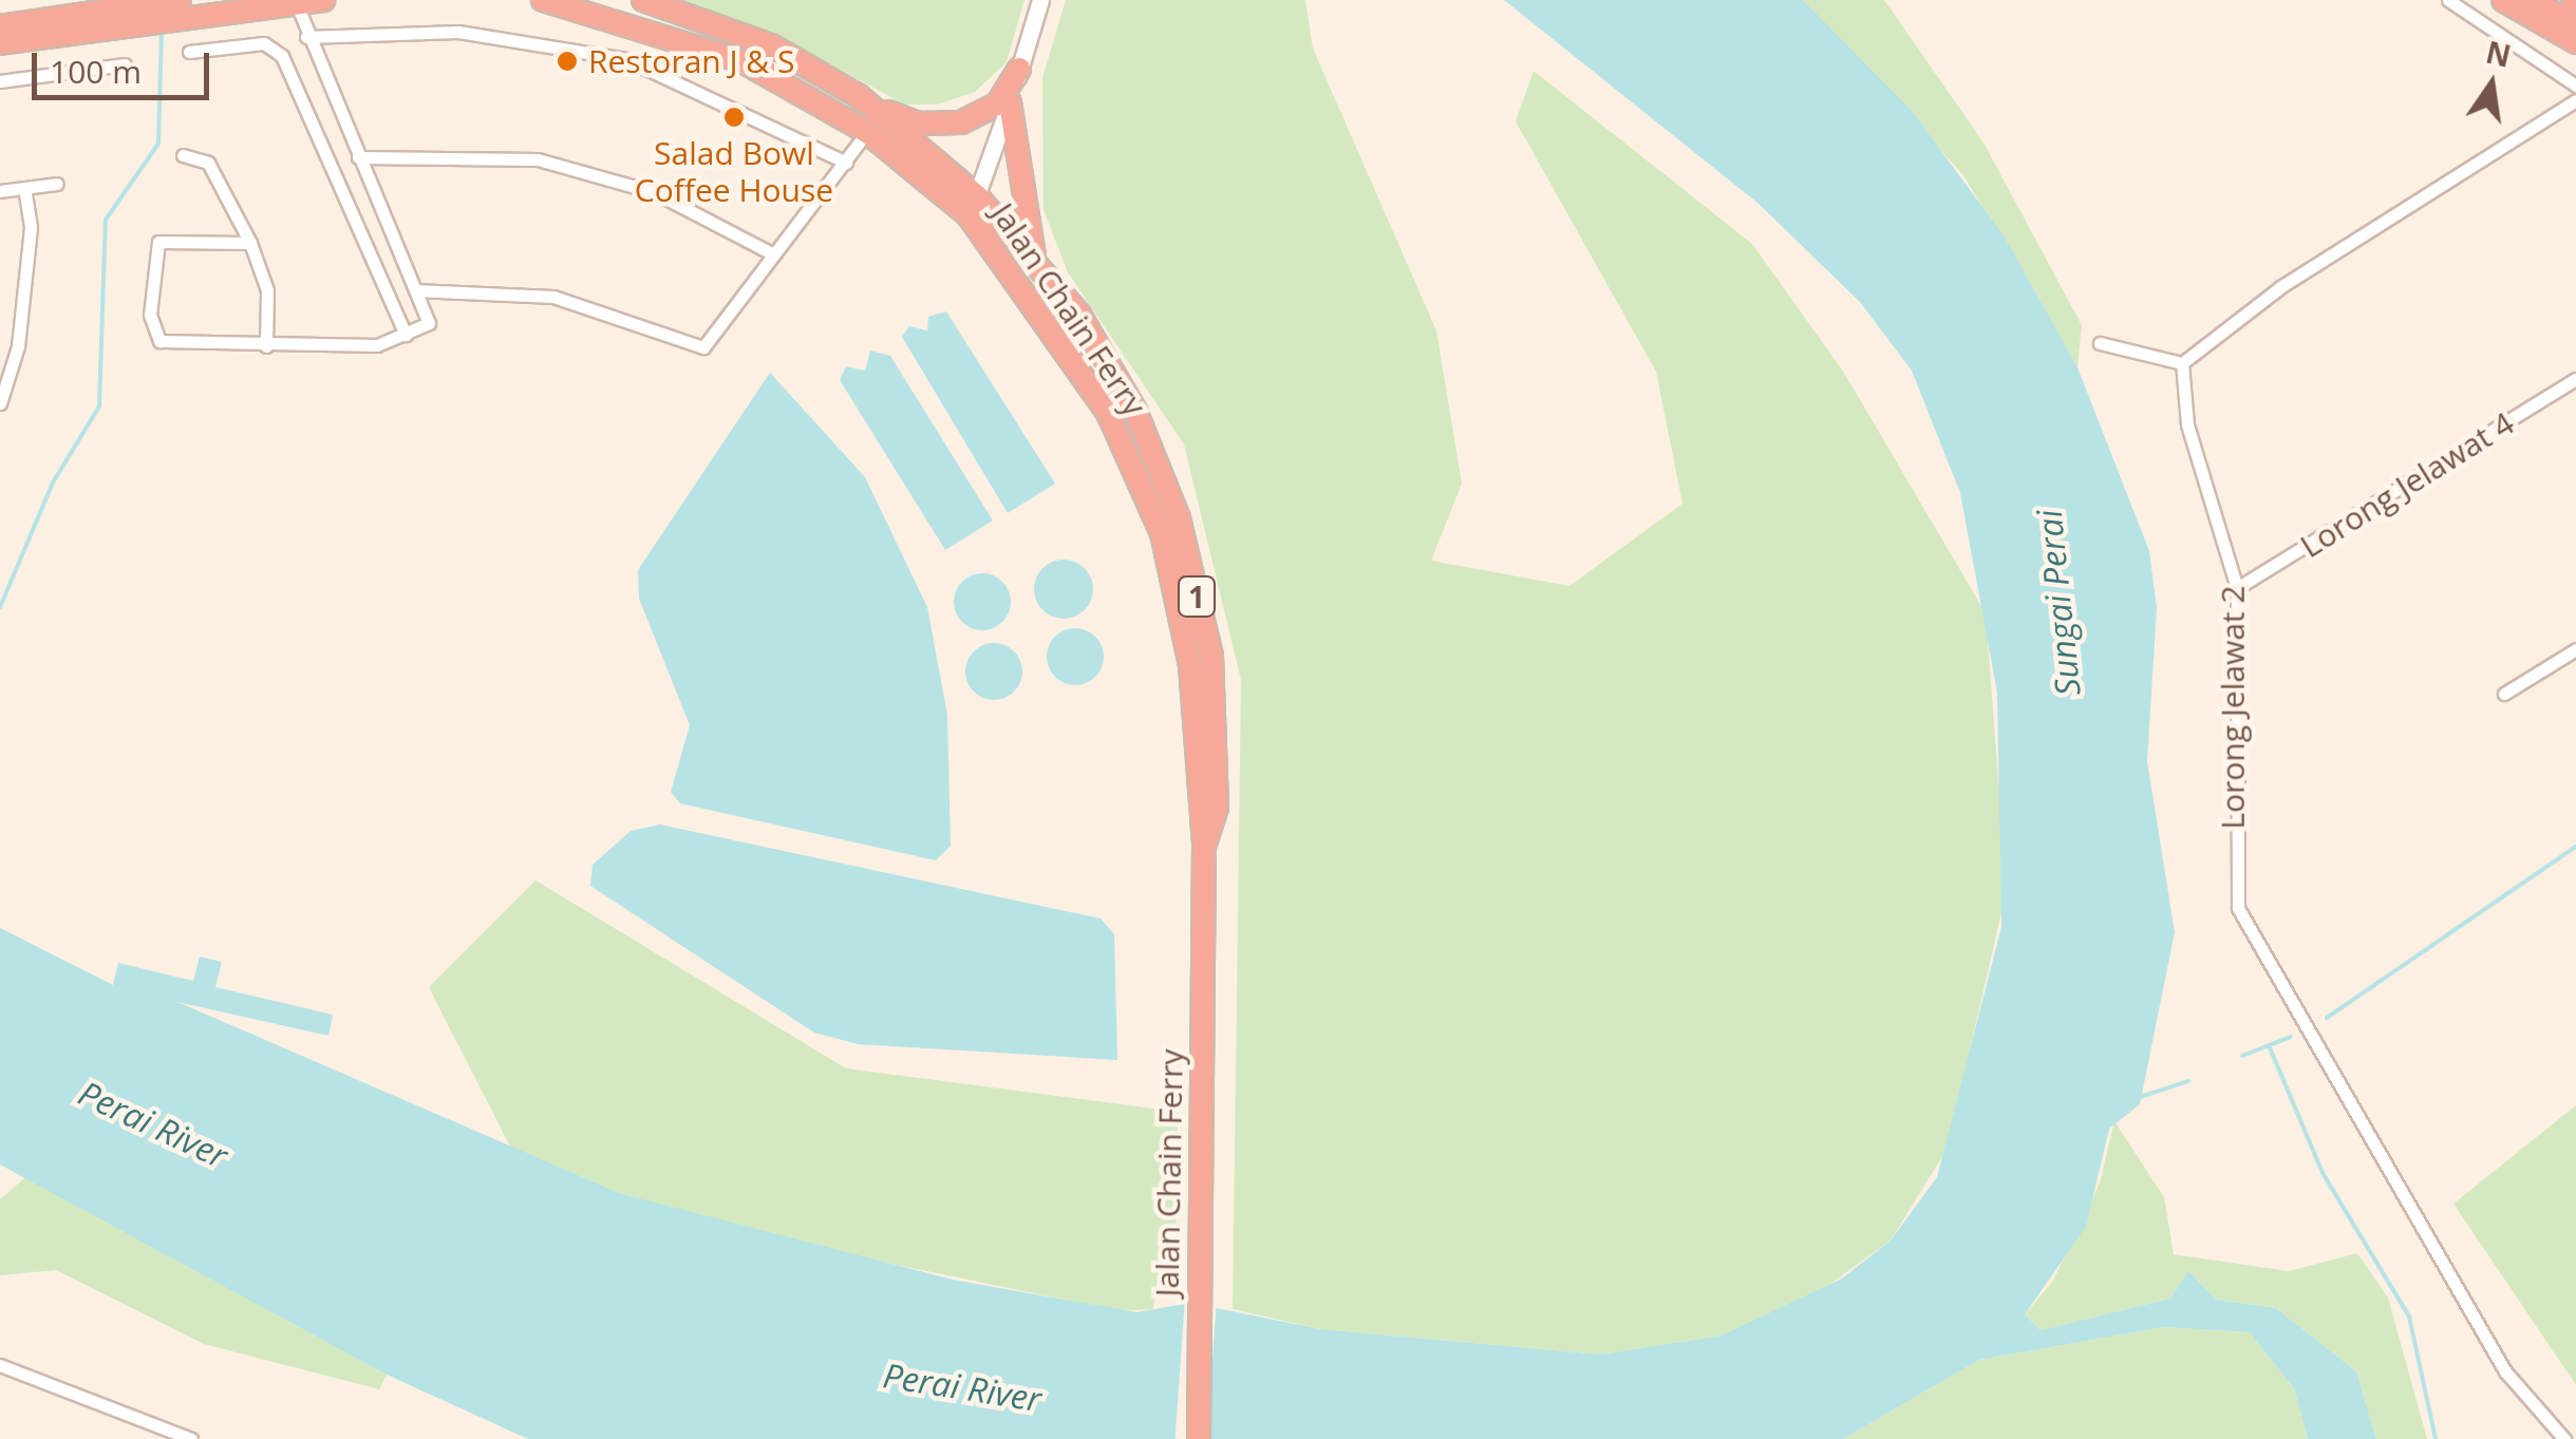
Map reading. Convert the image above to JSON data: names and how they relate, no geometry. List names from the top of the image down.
{
  "streets": {
    "highway": ["Jalan Chain Ferry", "1"],
    "street": ["Lorong Jelawat 4", "Lorong Jelawat 2"]
  },
  "crossings": [
    ["Lorong Jelawat 4", "Lorong Jelawat 2"]
  ],
  "water": ["Sungai Perai", "Perai River"],
  "places": ["Restoran J & S", "Salad Bowl Coffee House"],
  "scale_bar": "100 m",
  "north": "top"
}
